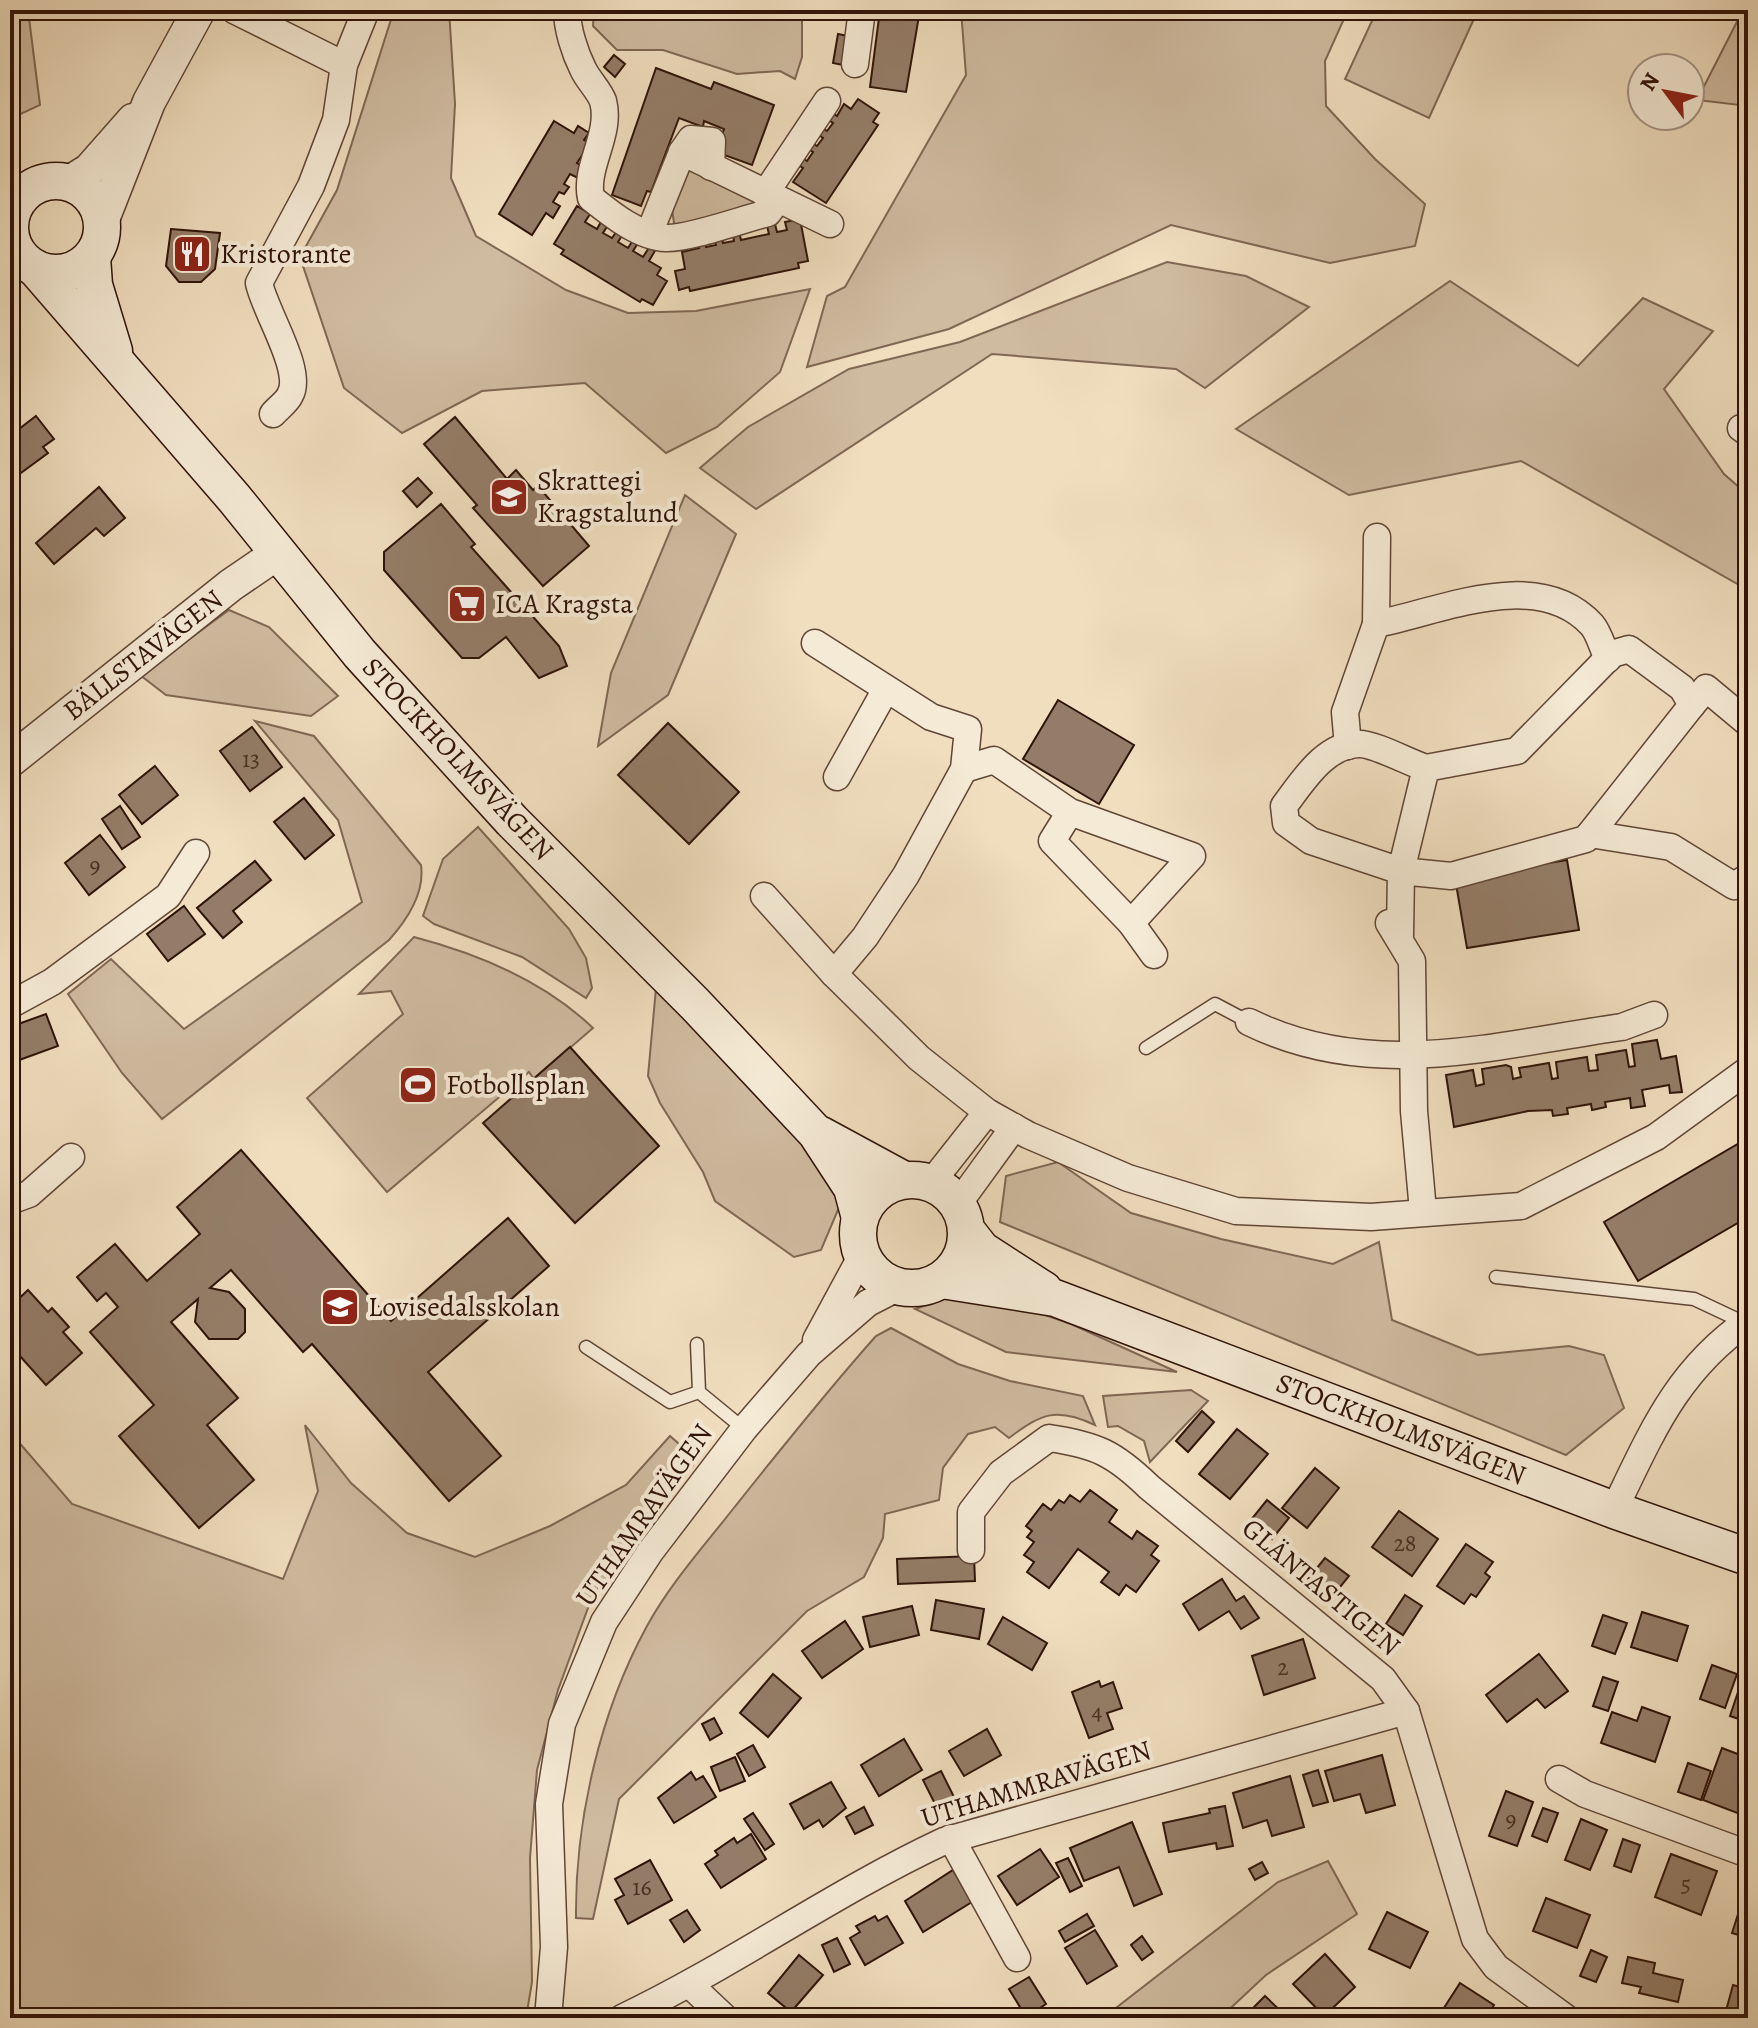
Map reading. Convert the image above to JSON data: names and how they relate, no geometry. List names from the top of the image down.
{
  "streets": {
    "main road": ["STOCKHOLMSVÄGEN"],
    "street": [
      "BÄLLSTAVÄGEN",
      "UTHAMRAVÄGEN",
      "GLÄNTASTIGEN",
      "UTHAMMRAVÄGEN"
    ]
  },
  "crossings": [
    ["BÄLLSTAVÄGEN", "STOCKHOLMSVÄGEN"],
    ["STOCKHOLMSVÄGEN", "UTHAMRAVÄGEN"],
    ["GLÄNTASTIGEN", "UTHAMMRAVÄGEN"]
  ],
  "places": {
    "restaurant": ["Kristorante"],
    "school or university": ["Skrattegi Kragstalund", "Lovisedalsskolan"],
    "supermarket": ["ICA Kragsta"],
    "sports": ["Fotbollsplan"]
  },
  "house_numbers": [
    "13",
    "9",
    "28",
    "2",
    "4",
    "9",
    "5",
    "16"
  ],
  "north": "top left"
}
